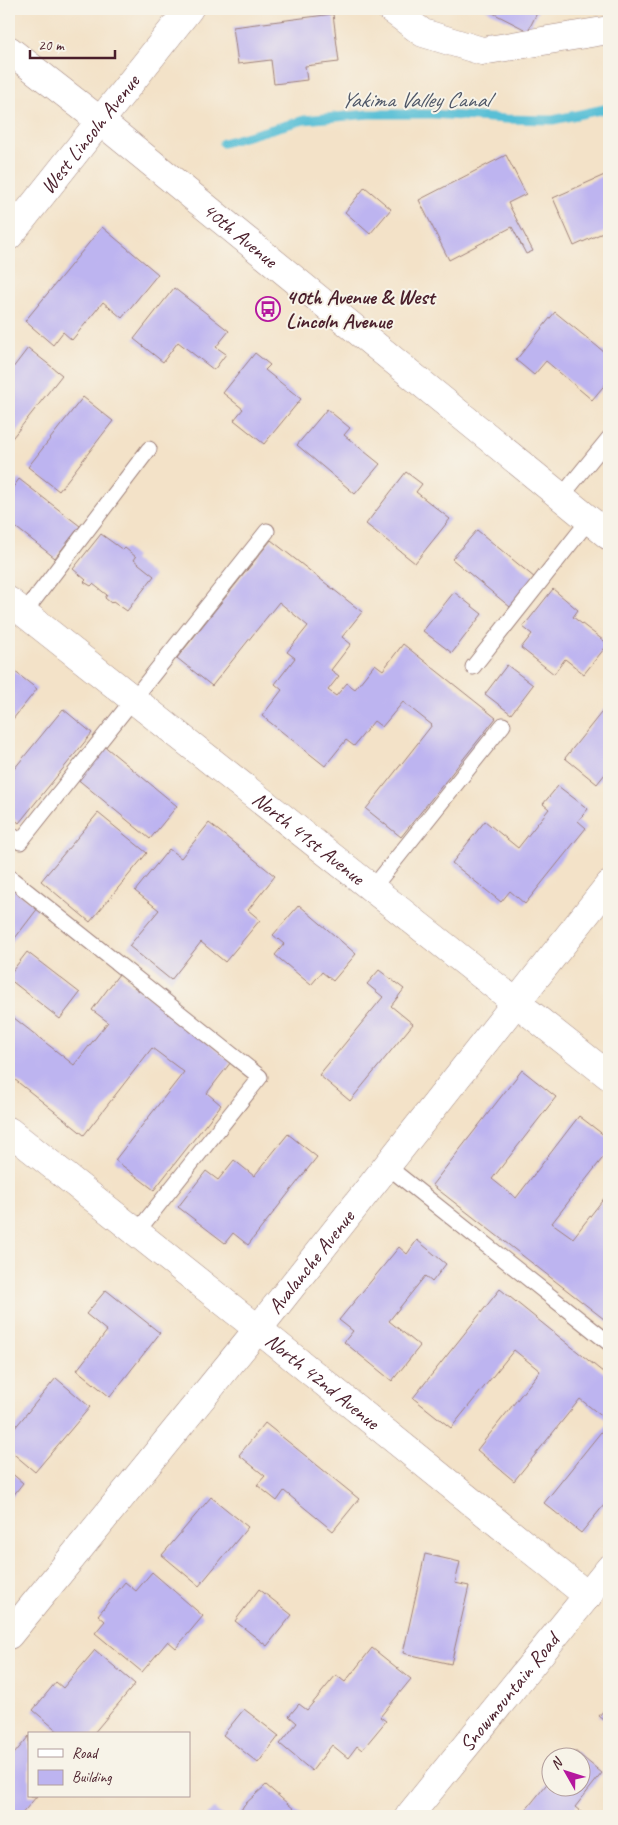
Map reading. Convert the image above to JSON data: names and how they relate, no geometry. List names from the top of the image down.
{
  "streets": {
    "street": [
      "West Lincoln Avenue",
      "40th Avenue",
      "North 41st Avenue",
      "Avalanche Avenue",
      "North 42nd Avenue",
      "Snowmountain Road"
    ]
  },
  "crossings": [
    ["West Lincoln Avenue", "40th Avenue"],
    ["North 41st Avenue", "Avalanche Avenue"],
    ["Avalanche Avenue", "North 42nd Avenue"],
    ["North 42nd Avenue", "Snowmountain Road"]
  ],
  "water": ["Yakima Valley Canal"],
  "places": {
    "bus stop": ["40th Avenue & West Lincoln Avenue"]
  },
  "legend": ["Road", "Building"],
  "scale_bar": "20 m",
  "north": "top left"
}
